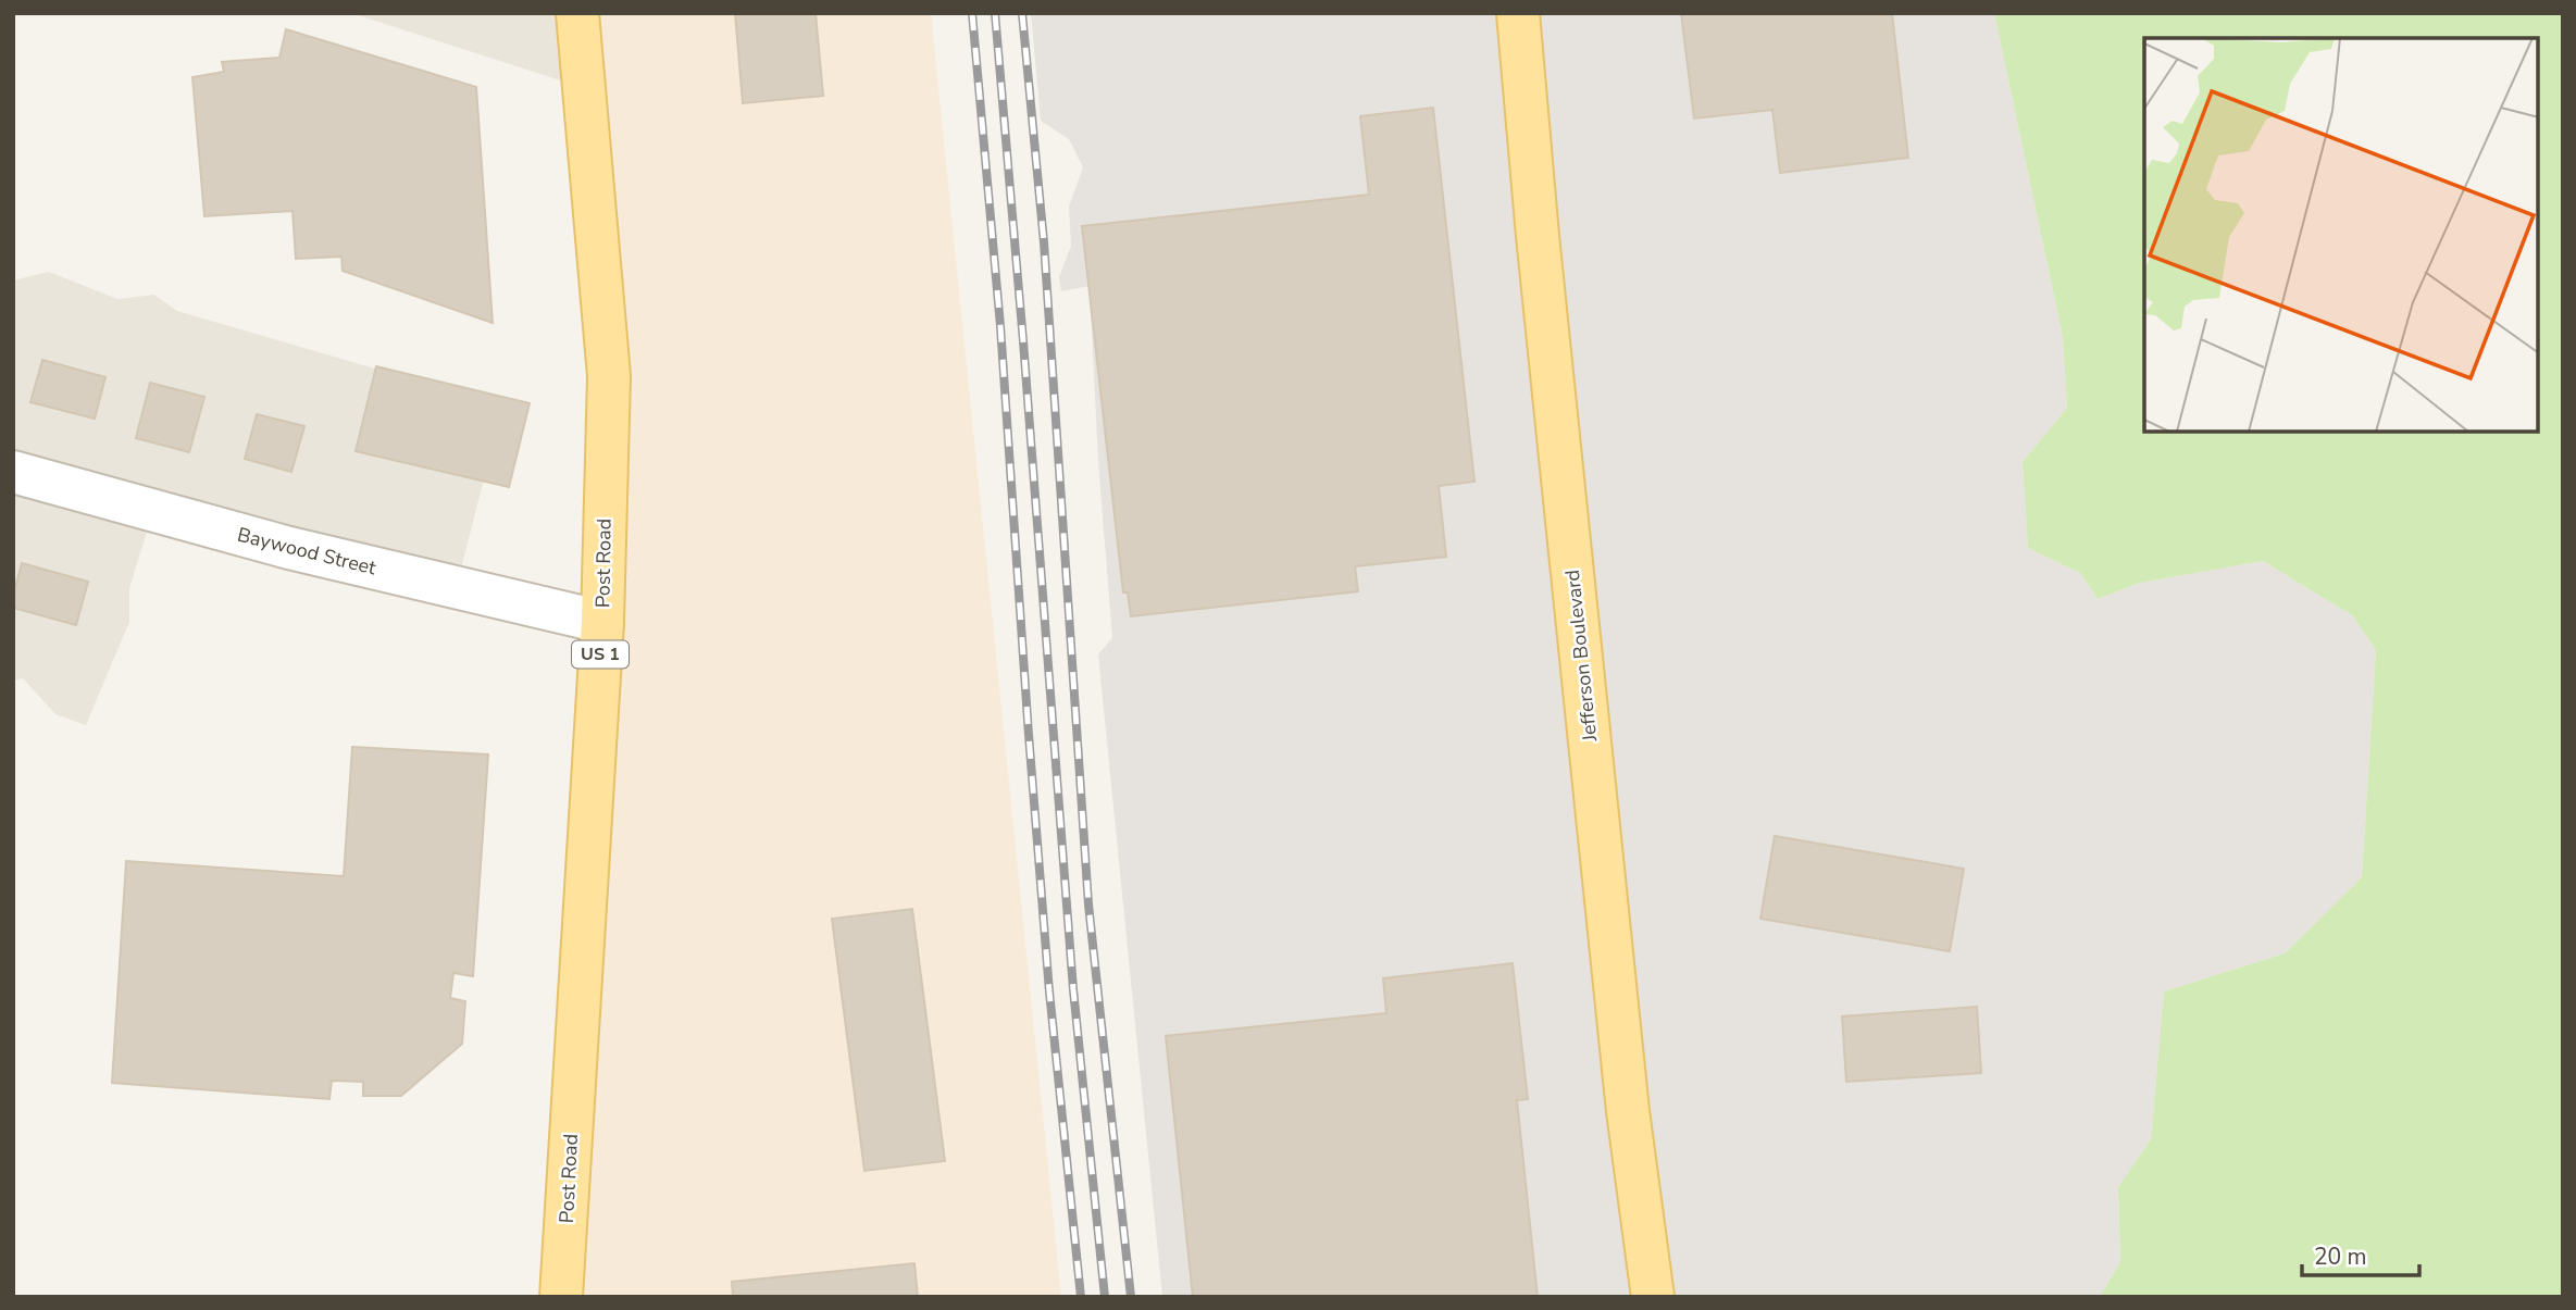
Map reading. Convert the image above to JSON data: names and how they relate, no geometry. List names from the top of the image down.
{
  "streets": {
    "main road": ["Post Road", "US 1", "Jefferson Boulevard"],
    "street": ["Baywood Street"]
  },
  "crossings": [
    ["Baywood Street", "Post Road"]
  ],
  "scale_bar": "20 m"
}
